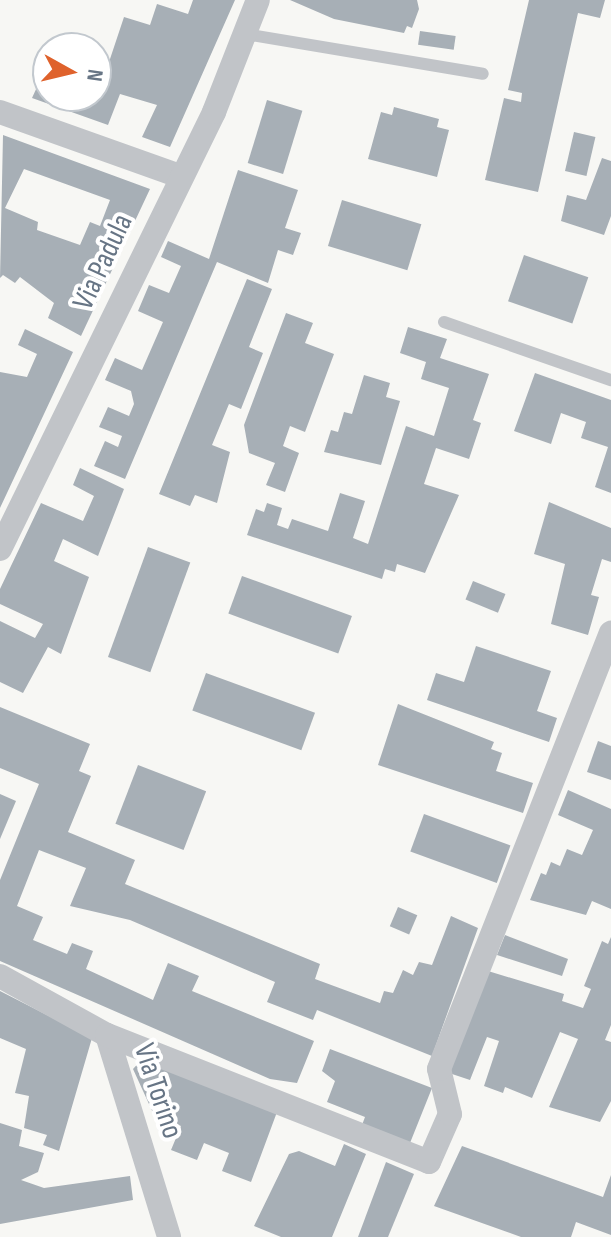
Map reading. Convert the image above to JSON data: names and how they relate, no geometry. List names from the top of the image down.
{
  "streets": {
    "street": ["Via Padula", "Via Torino"]
  },
  "north": "right"
}
